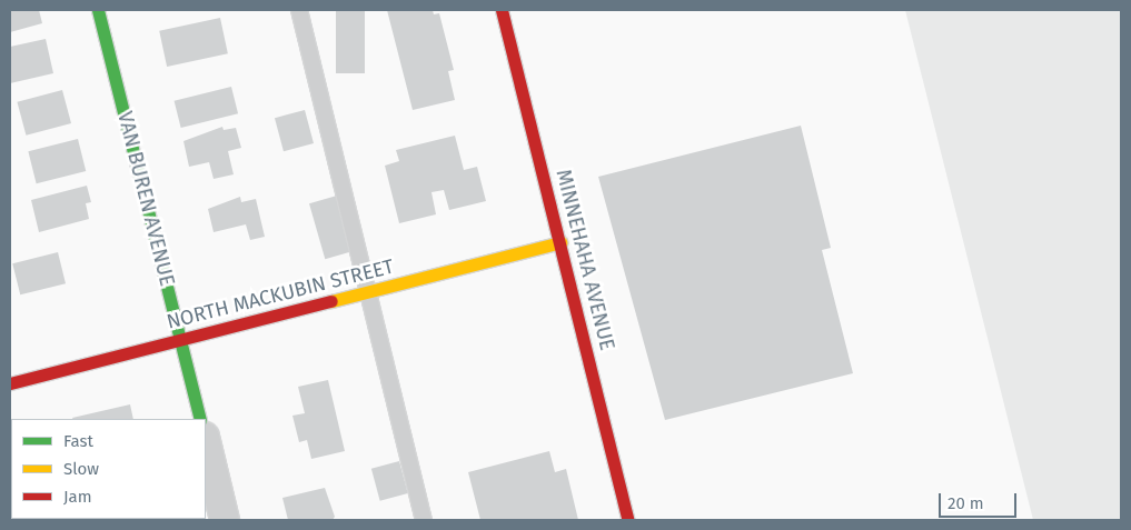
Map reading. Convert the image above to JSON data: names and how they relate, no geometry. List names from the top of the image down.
{
  "streets": {
    "street": ["VAN BUREN AVENUE", "MINNEHAHA AVENUE", "NORTH MACKUBIN STREET"]
  },
  "crossings": [
    ["VAN BUREN AVENUE", "NORTH MACKUBIN STREET"],
    ["MINNEHAHA AVENUE", "NORTH MACKUBIN STREET"]
  ],
  "legend": ["Fast", "Slow", "Jam"],
  "scale_bar": "20 m"
}
